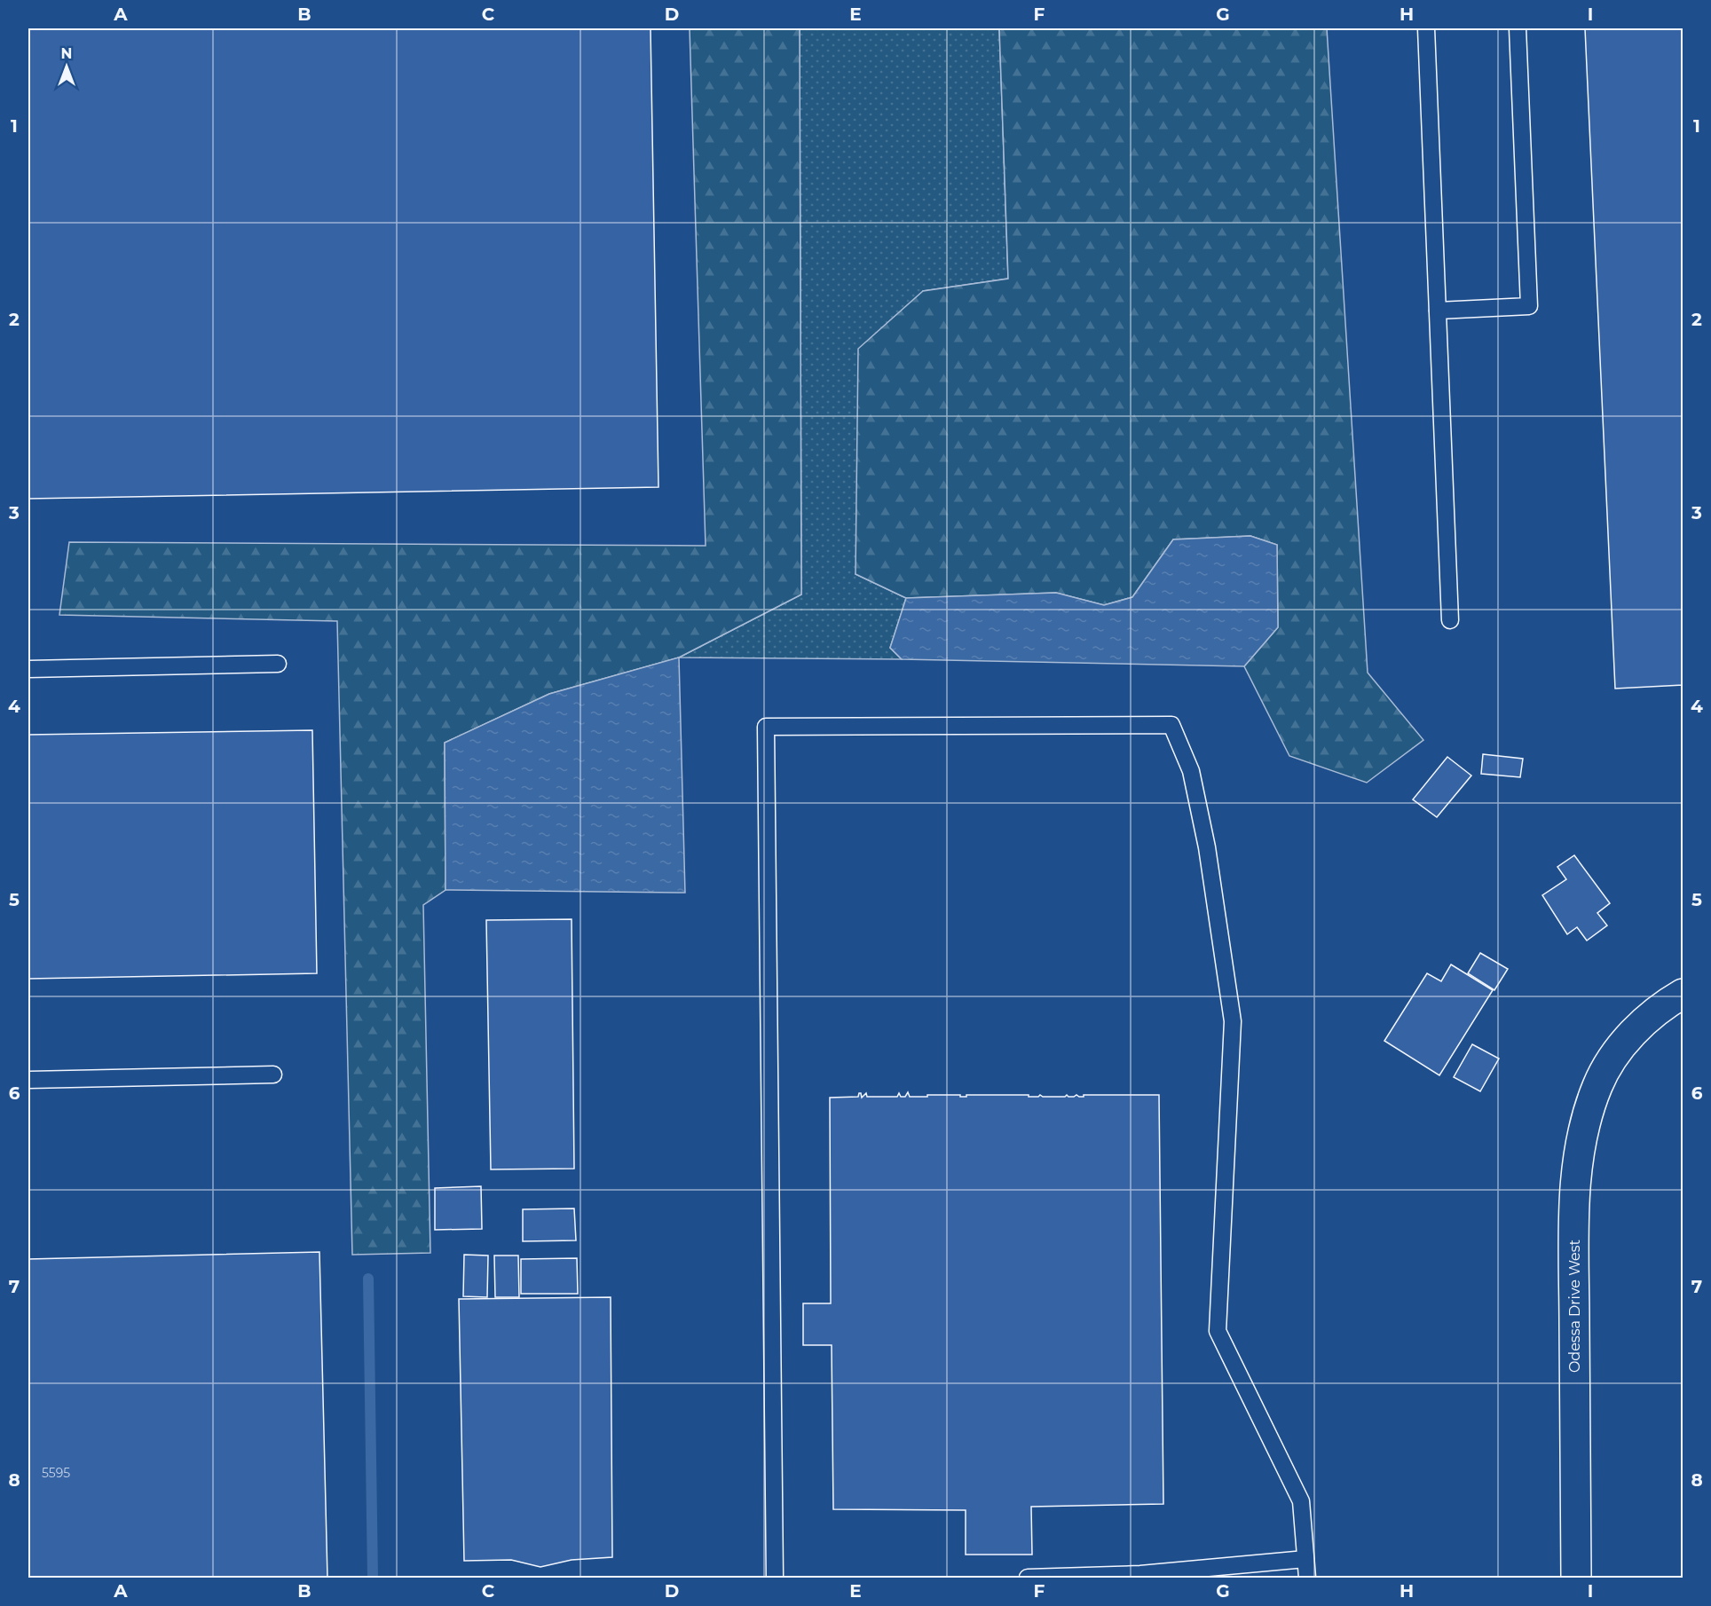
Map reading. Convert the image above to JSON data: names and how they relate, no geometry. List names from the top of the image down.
{
  "streets": {
    "street": ["Odessa Drive West"]
  },
  "house_numbers": ["5595"],
  "north": "top",
  "grid": {
    "columns": [
      "A",
      "B",
      "C",
      "D",
      "E",
      "F",
      "G",
      "H",
      "I"
    ],
    "rows": [
      "1",
      "2",
      "3",
      "4",
      "5",
      "6",
      "7",
      "8"
    ]
  }
}
